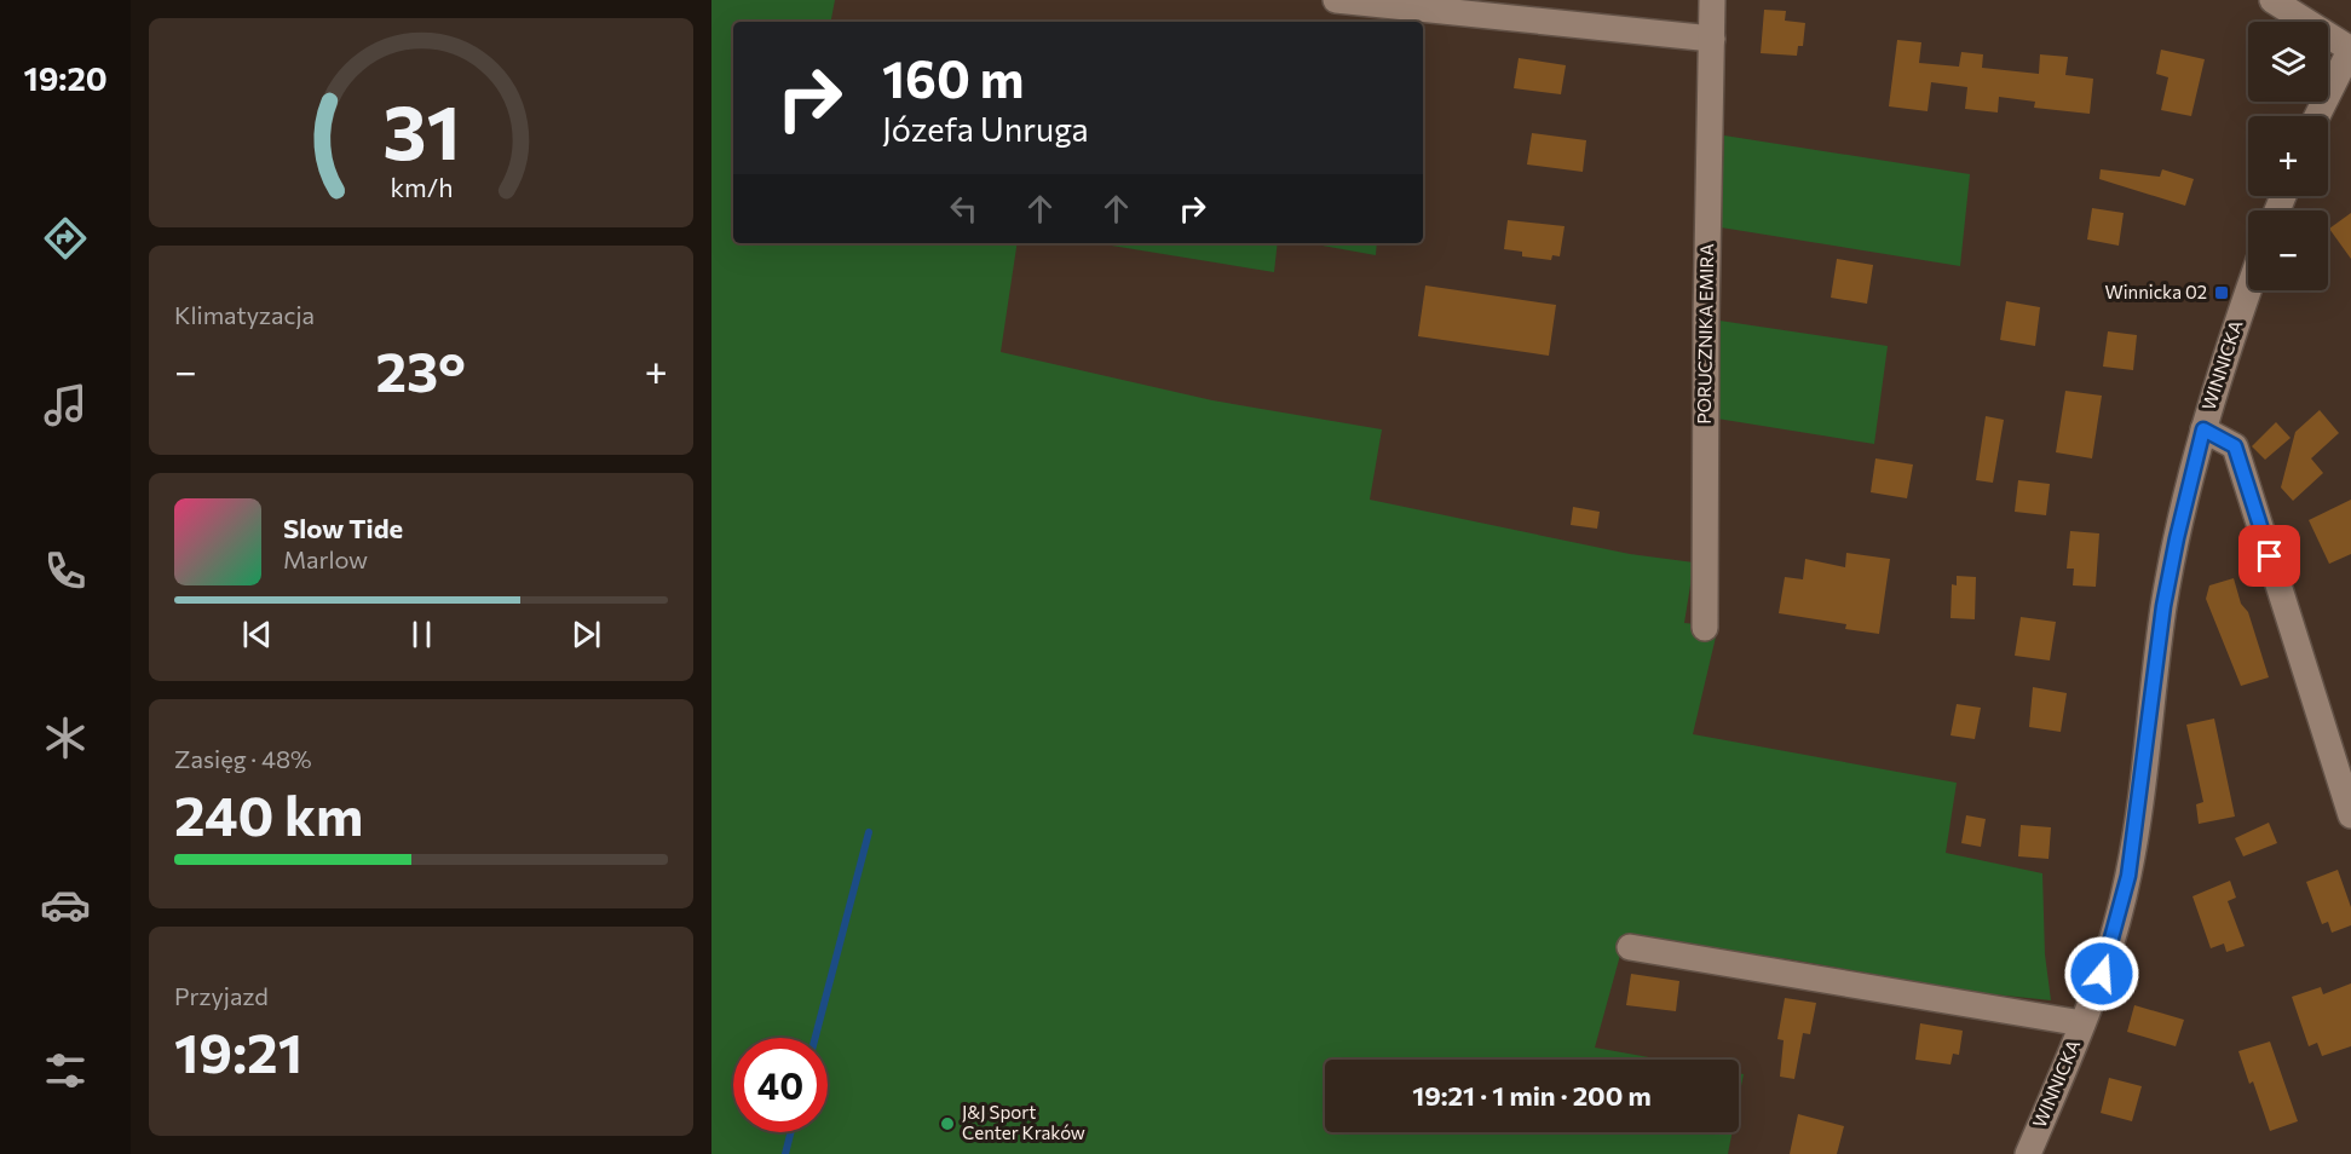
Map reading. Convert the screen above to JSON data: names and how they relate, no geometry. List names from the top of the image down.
{
  "streets": {
    "street": ["PORUCZNIKA EMIRA", "WINNICKA"]
  },
  "places": {
    "transit": ["Winnicka 02"],
    "other": ["J&J Sport Center Kraków"]
  },
  "page": {
    "tabs": "19:20",
    "map_buttons": ["+", "−"],
    "turn": ["160 m", "Józefa Unruga"],
    "tile": [
      "Klimatyzacja",
      ["Zasięg · 48%", "240 km"],
      ["Przyjazd", "19:21"]
    ],
    "heat": ["−", "23°", "+"],
    "song": ["Slow Tide", "Marlow"],
    "limit": "40",
    "trip": "19:21 · 1 min · 200 m",
    "gauge": ["31", "km/h"]
  }
}
